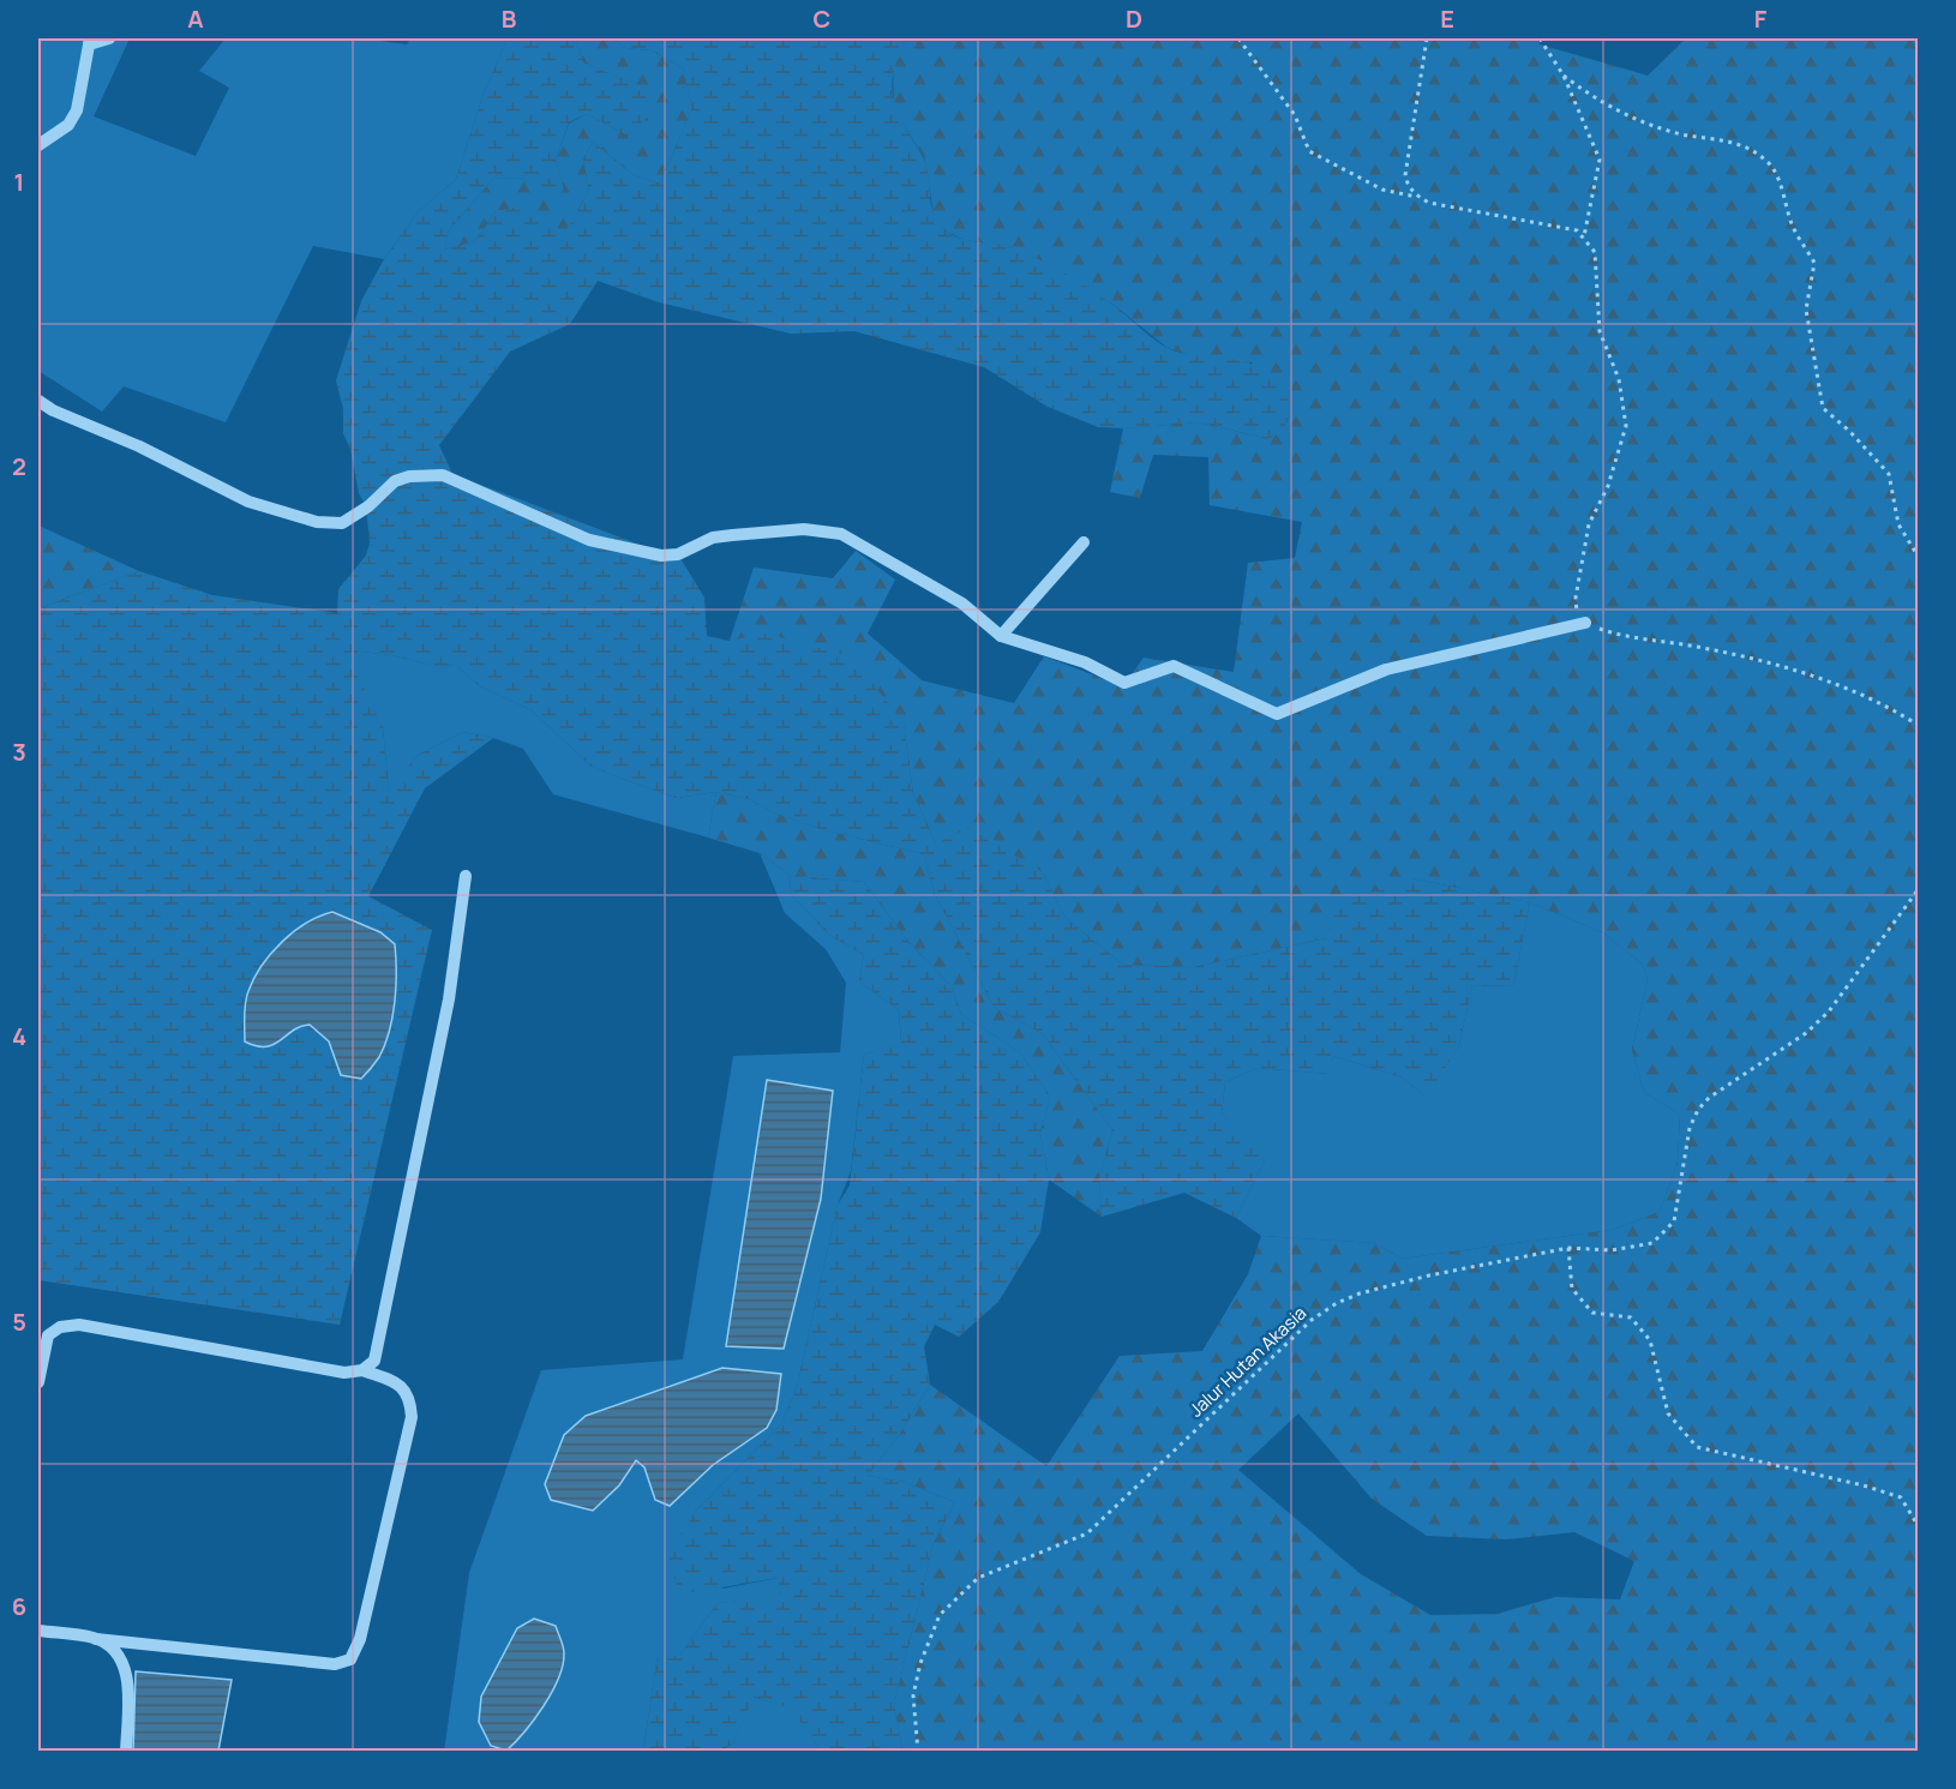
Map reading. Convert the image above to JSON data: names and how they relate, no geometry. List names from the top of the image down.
{
  "streets": {
    "path": ["Jalur Hutan Akasia"]
  },
  "grid": {
    "columns": [
      "A",
      "B",
      "C",
      "D",
      "E",
      "F"
    ],
    "rows": [
      "1",
      "2",
      "3",
      "4",
      "5",
      "6"
    ]
  }
}
